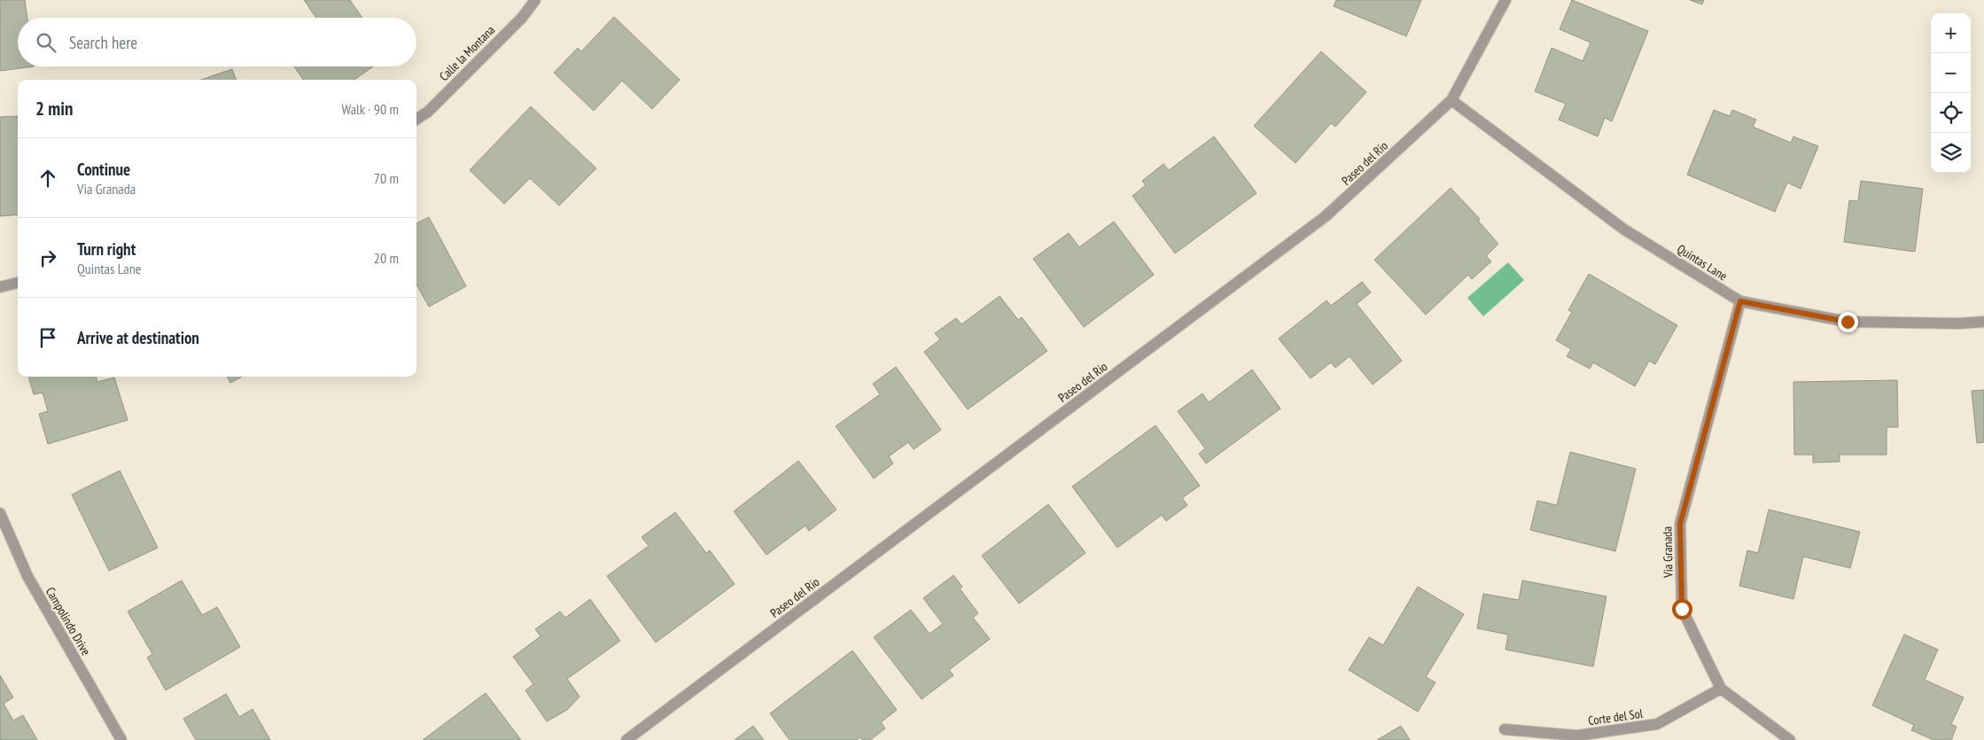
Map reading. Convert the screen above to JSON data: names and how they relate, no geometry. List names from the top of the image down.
{
  "streets": {
    "street": [
      "Calle la Montana",
      "Paseo del Rio",
      "Quintas Lane",
      "Via Granada",
      "Campolindo Drive",
      "Corte del Sol"
    ]
  },
  "crossings": [
    ["Paseo del Rio", "Quintas Lane"],
    ["Quintas Lane", "Via Granada"],
    ["Via Granada", "Corte del Sol"]
  ],
  "page": {
    "map_buttons": ["+", "−"],
    "search": "Search here",
    "heading": ["2 min", "Walk · 90 m"],
    "list": [
      ["Continue", "Via Granada", "70 m"],
      ["Turn right", "Quintas Lane", "20 m"],
      "Arrive at destination"
    ]
  }
}
